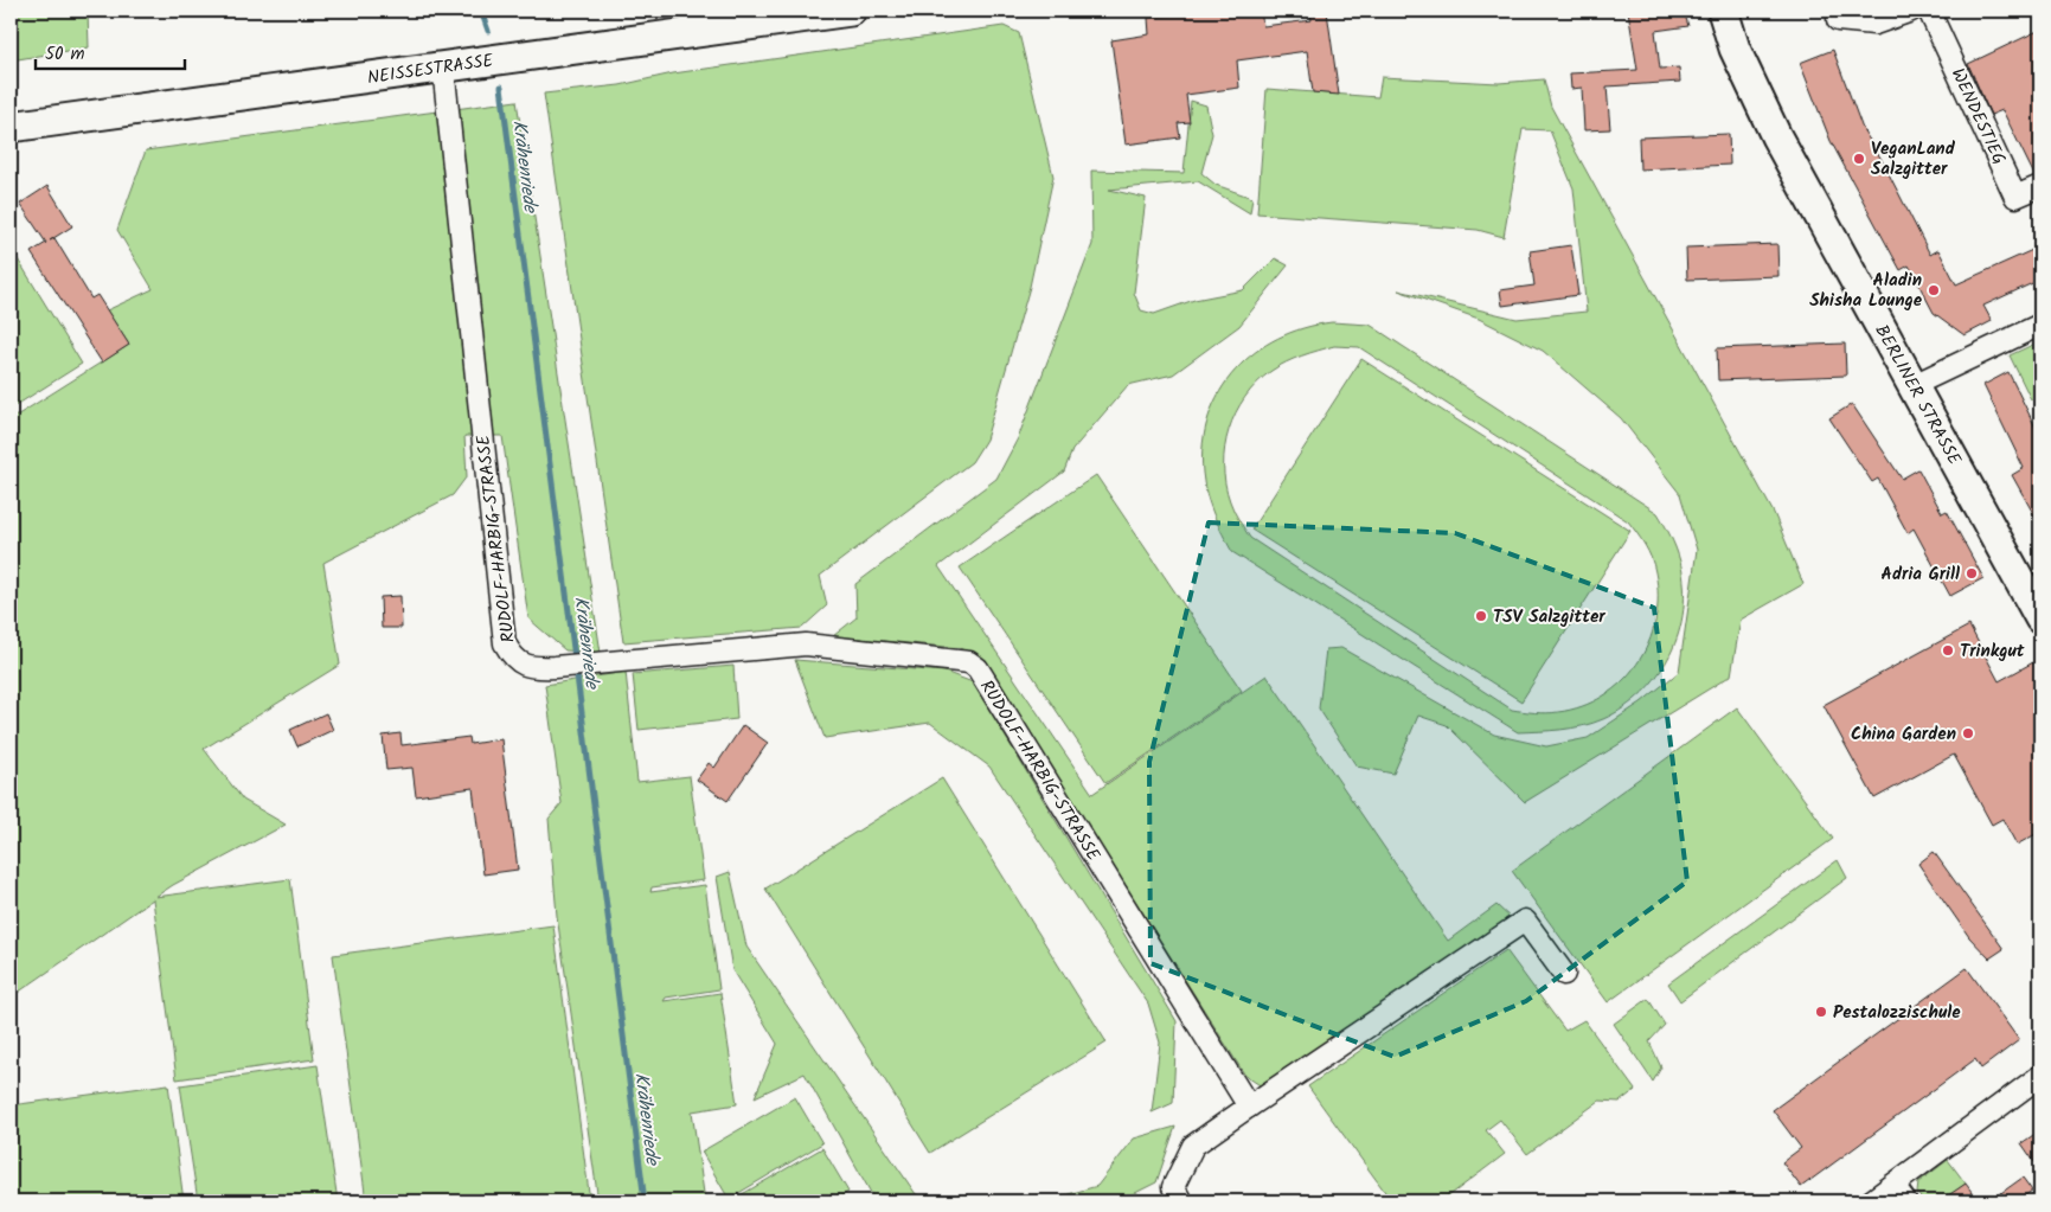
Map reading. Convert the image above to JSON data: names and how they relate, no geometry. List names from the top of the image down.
{
  "streets": {
    "street": [
      "NEISSESTRASSE",
      "WENDESTIEG",
      "BERLINER STRASSE",
      "RUDOLF-HARBIG-STRASSE"
    ]
  },
  "crossings": [
    ["NEISSESTRASSE", "RUDOLF-HARBIG-STRASSE"]
  ],
  "water": ["Krähenriede"],
  "places": [
    "VeganLand Salzgitter",
    "Aladin Shisha Lounge",
    "Adria Grill",
    "TSV Salzgitter",
    "Trinkgut",
    "China Garden",
    "Pestalozzischule"
  ],
  "scale_bar": "50 m"
}
